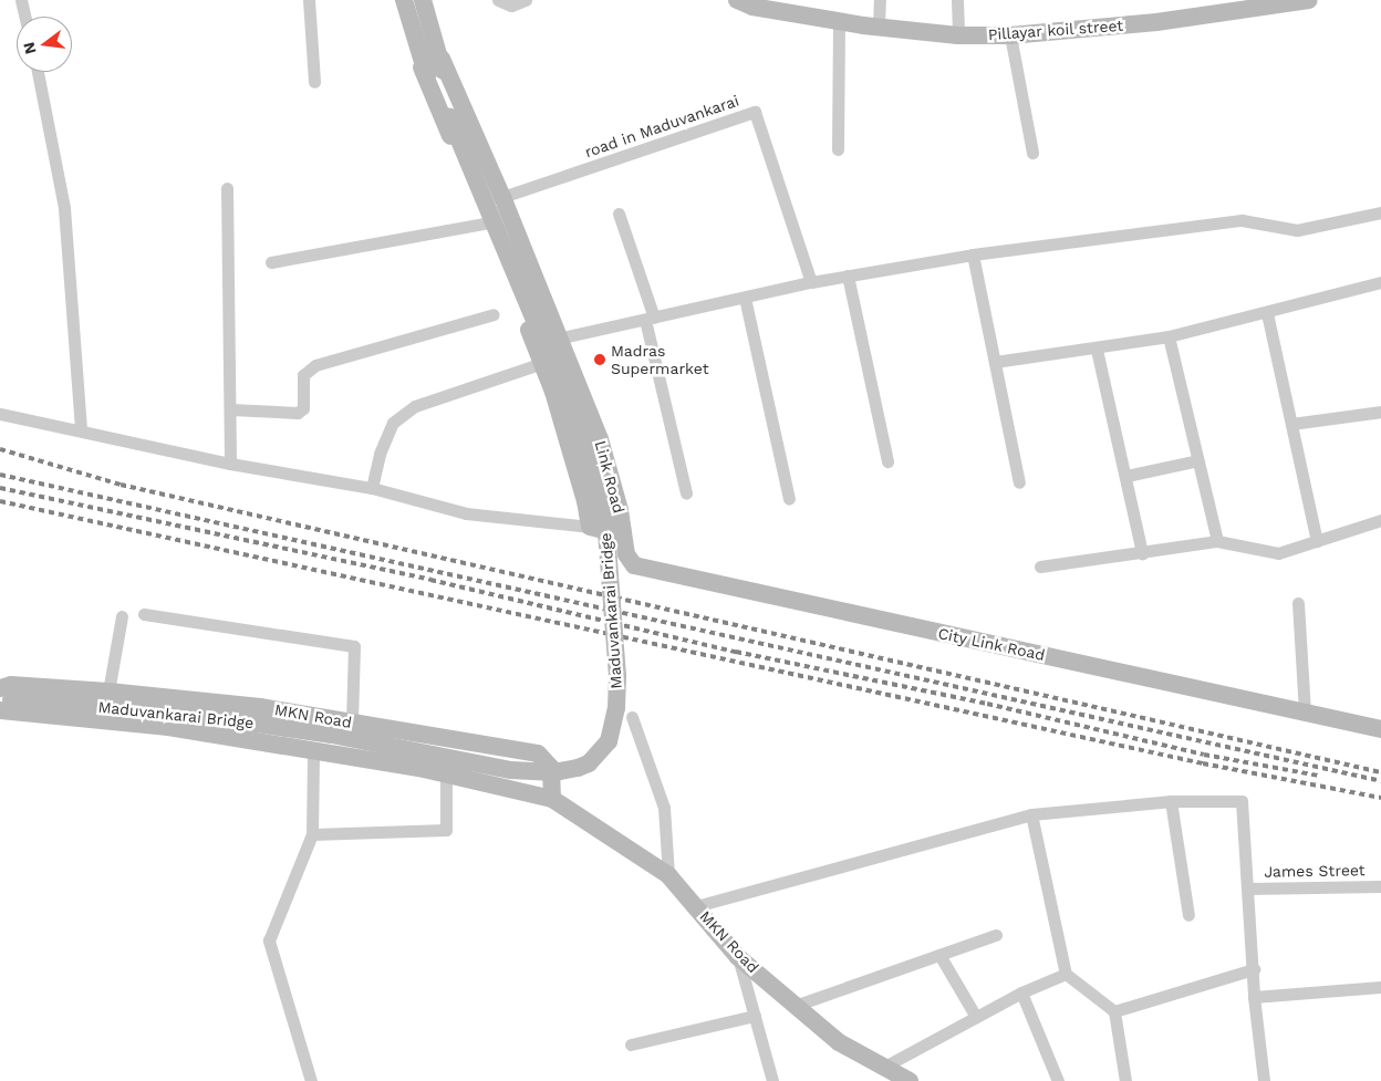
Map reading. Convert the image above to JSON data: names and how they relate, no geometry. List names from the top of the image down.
{
  "streets": {
    "street": [
      "Pillayar koil street",
      "road in Maduvankarai",
      "Link Road",
      "Maduvankarai Bridge",
      "City Link Road",
      "MKN Road",
      "James Street"
    ]
  },
  "crossings": [
    ["road in Maduvankarai", "Link Road"],
    ["Link Road", "City Link Road"],
    ["Maduvankarai Bridge", "MKN Road"]
  ],
  "places": ["Madras Supermarket"],
  "north": "left"
}
